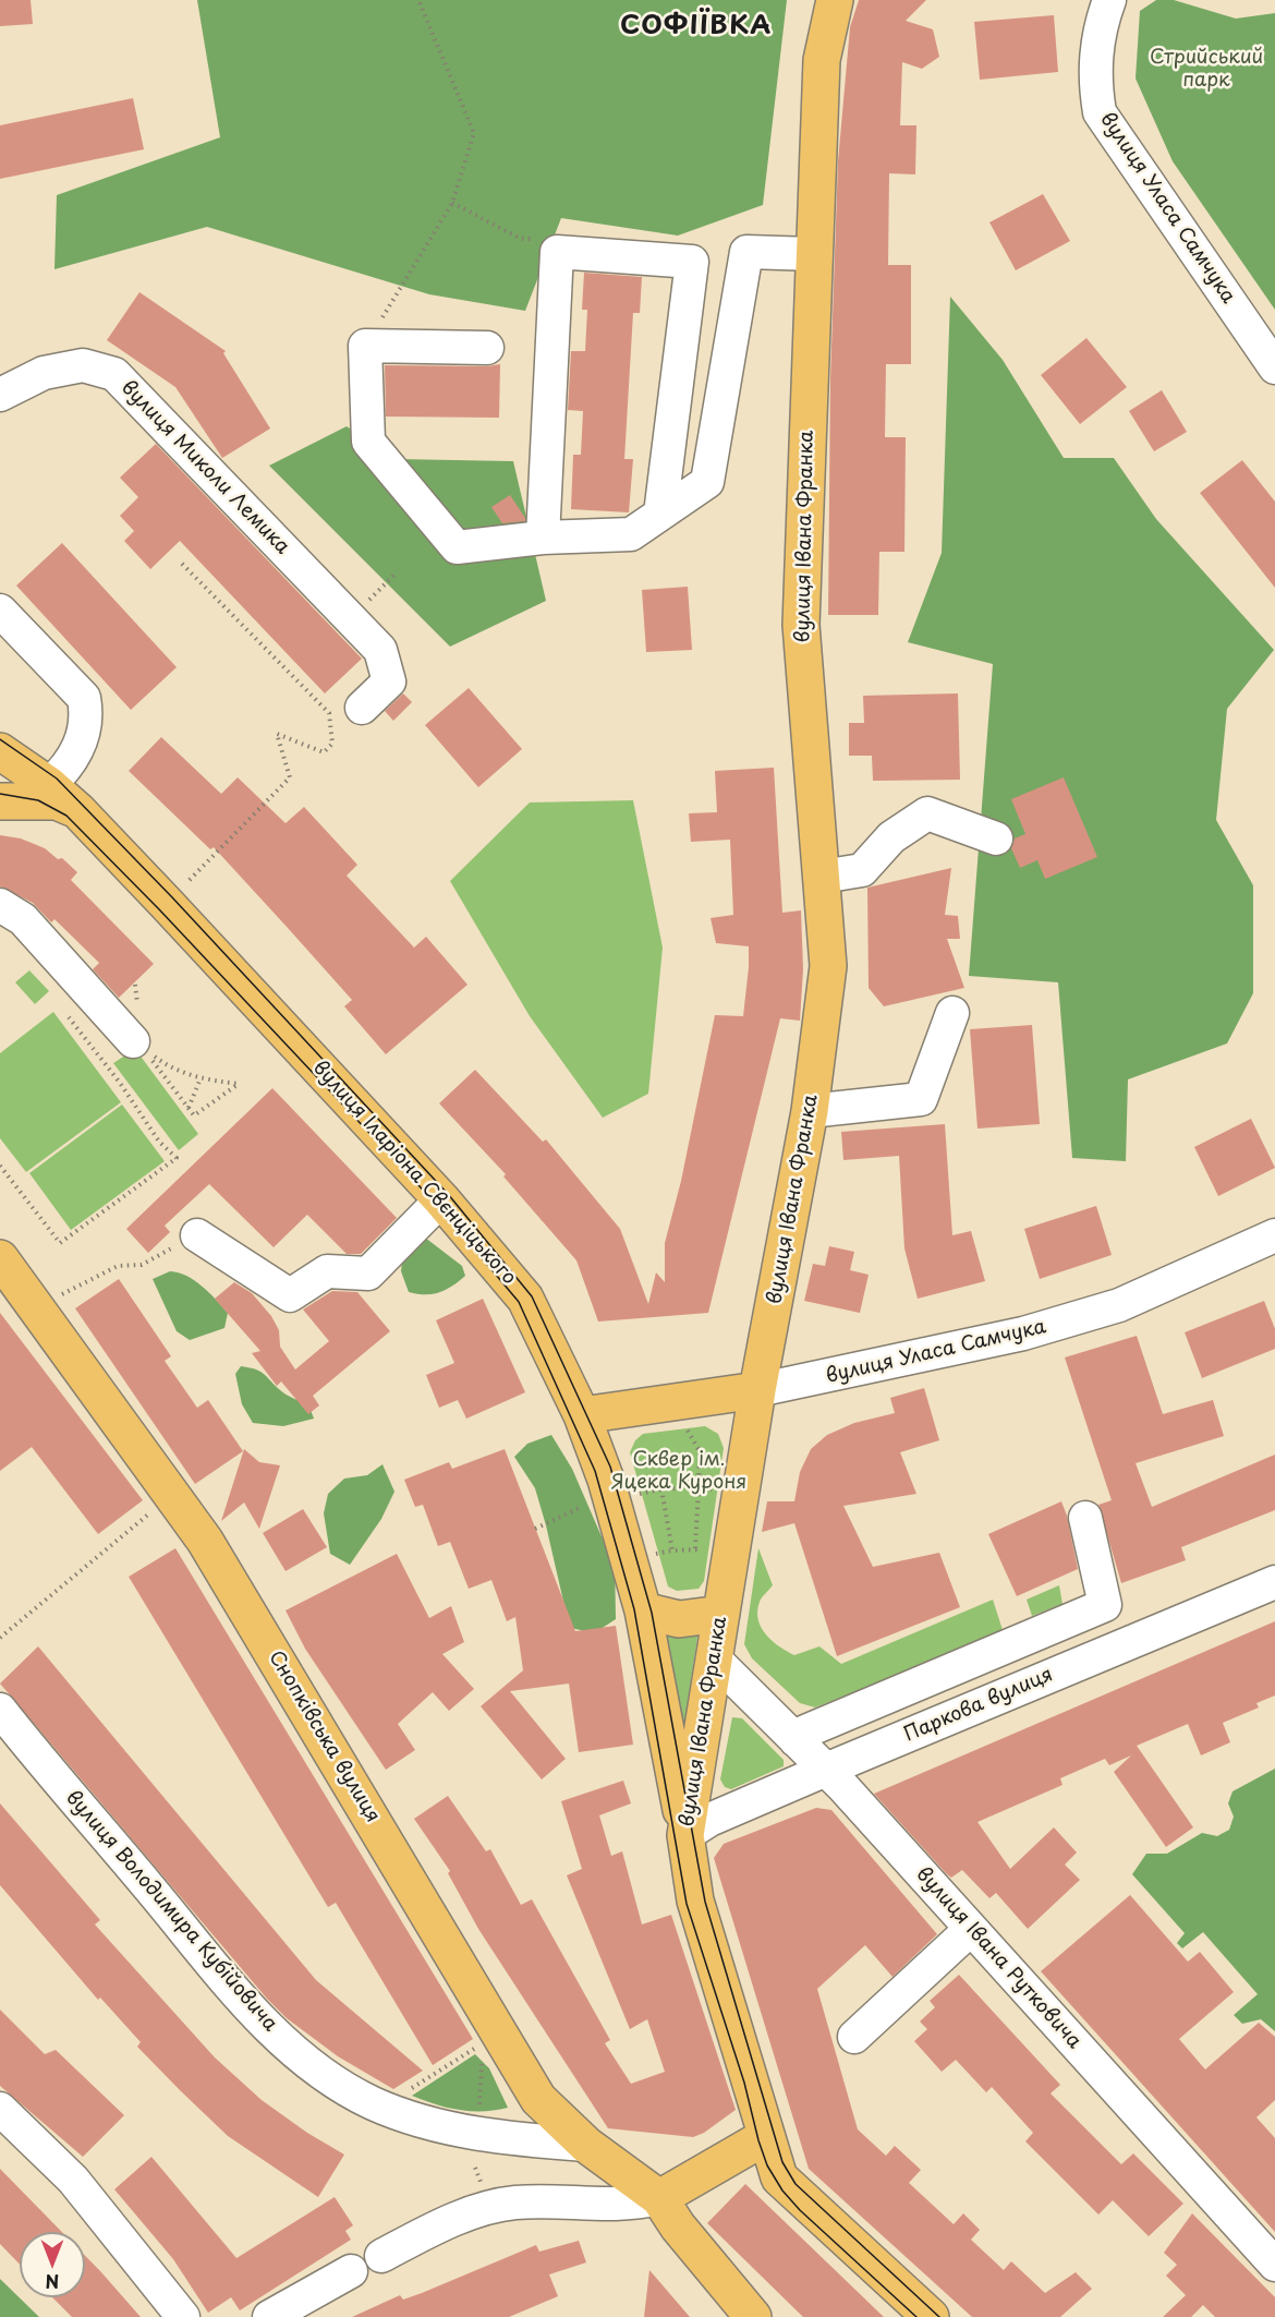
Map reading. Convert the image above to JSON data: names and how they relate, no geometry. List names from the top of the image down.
{
  "streets": {
    "main road": [
      "вулиця Уласа Самчука",
      "вулиця Івана Франка",
      "вулиця Іларіона Свєнціцького",
      "Снопківська вулиця"
    ],
    "street": [
      "вулиця Миколи Лемика",
      "Паркова вулиця",
      "вулиця Володимира Кубійовича",
      "вулиця Івана Рутковича"
    ]
  },
  "crossings": [
    ["вулиця Уласа Самчука", "вулиця Івана Франка"],
    ["вулиця Уласа Самчука", "вулиця Іларіона Свєнціцького"],
    ["вулиця Івана Франка", "вулиця Іларіона Свєнціцького"],
    ["вулиця Івана Франка", "Паркова вулиця"],
    ["вулиця Івана Франка", "вулиця Івана Рутковича"],
    ["вулиця Іларіона Свєнціцького", "Паркова вулиця"],
    ["Паркова вулиця", "вулиця Івана Рутковича"],
    ["Снопківська вулиця", "вулиця Володимира Кубійовича"]
  ],
  "districts": ["СОФІЇВКА"],
  "parks": ["Стрийський парк", "Сквер ім. Яцека Куроня"],
  "north": "bottom"
}
